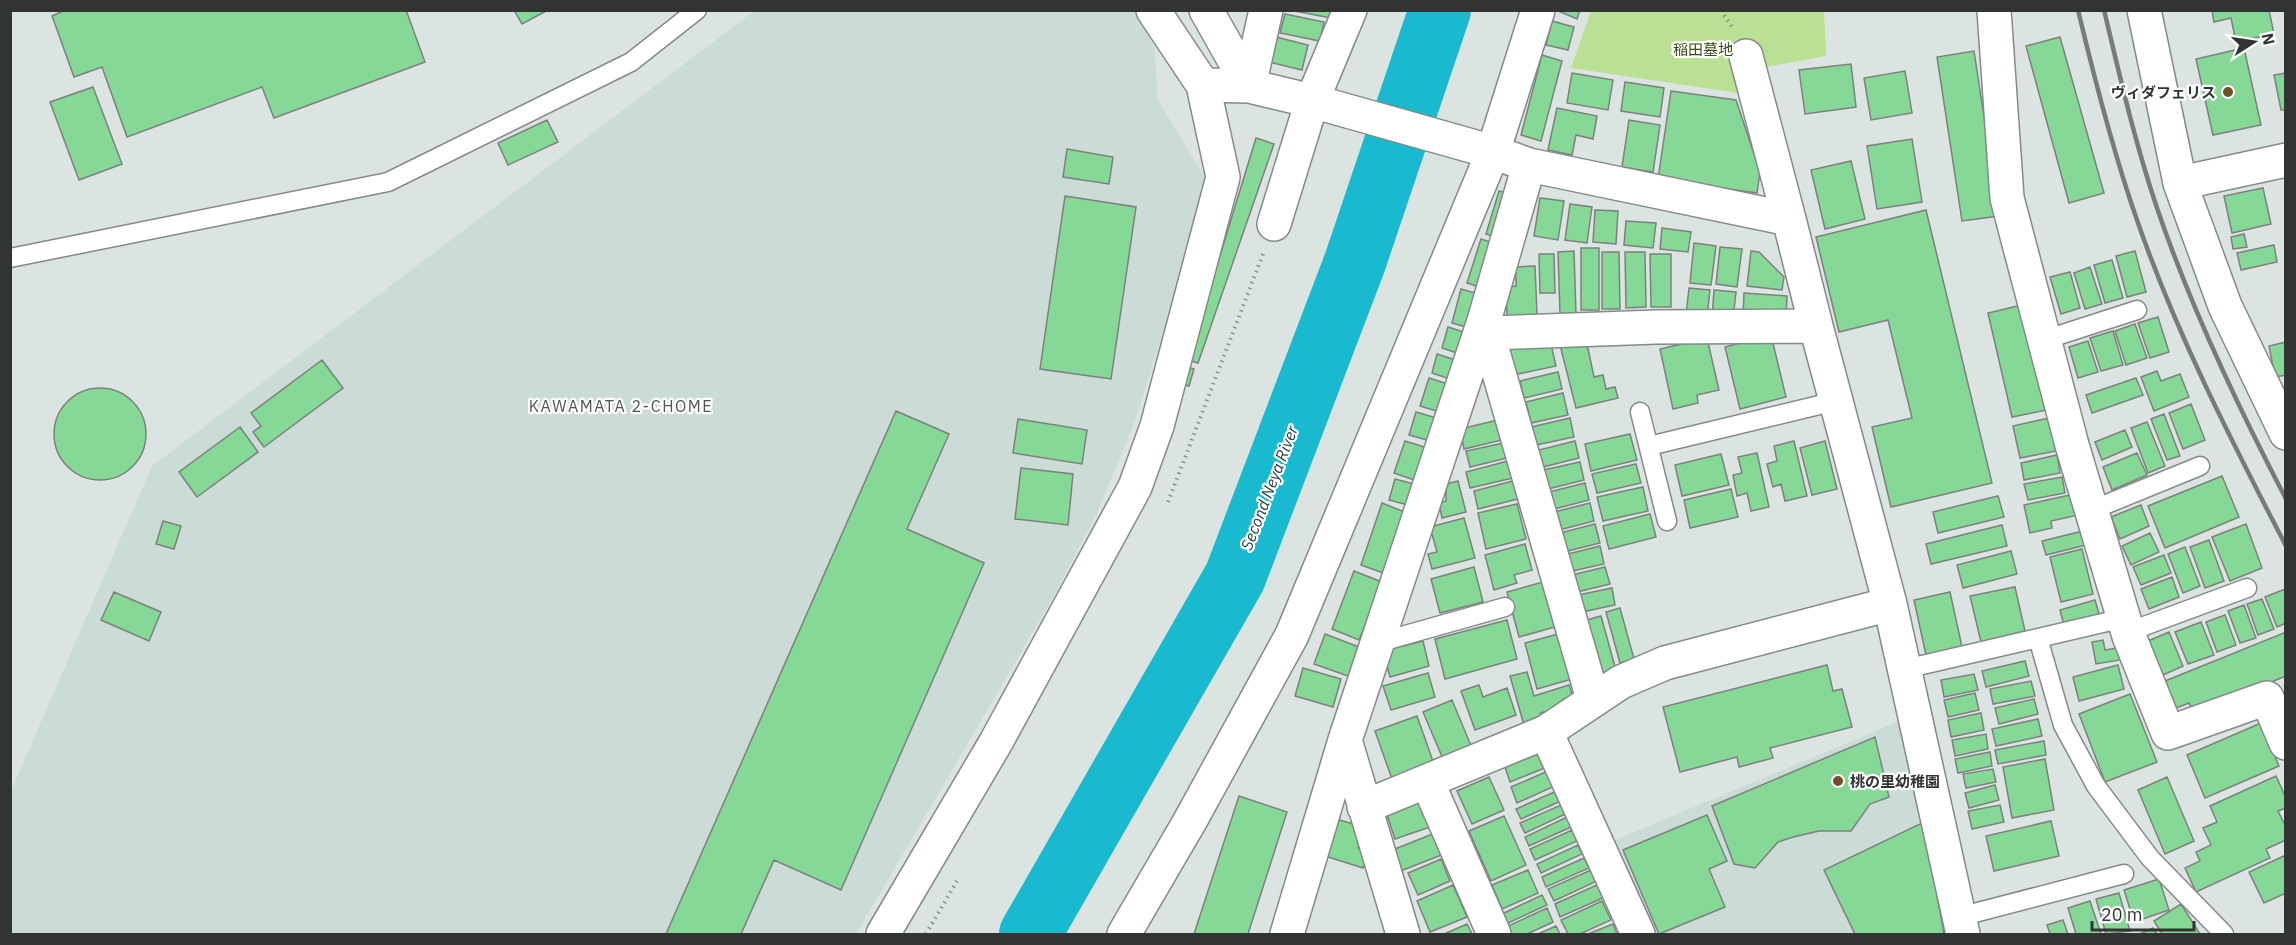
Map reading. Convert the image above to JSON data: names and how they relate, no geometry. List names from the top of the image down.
{
  "districts": ["KAWAMATA 2-CHOME"],
  "water": ["Second Neya River"],
  "parks": ["稲田墓地"],
  "places": ["ヴィダフェリス", "桃の里幼稚園"],
  "scale_bar": "20 m",
  "north": "right"
}
